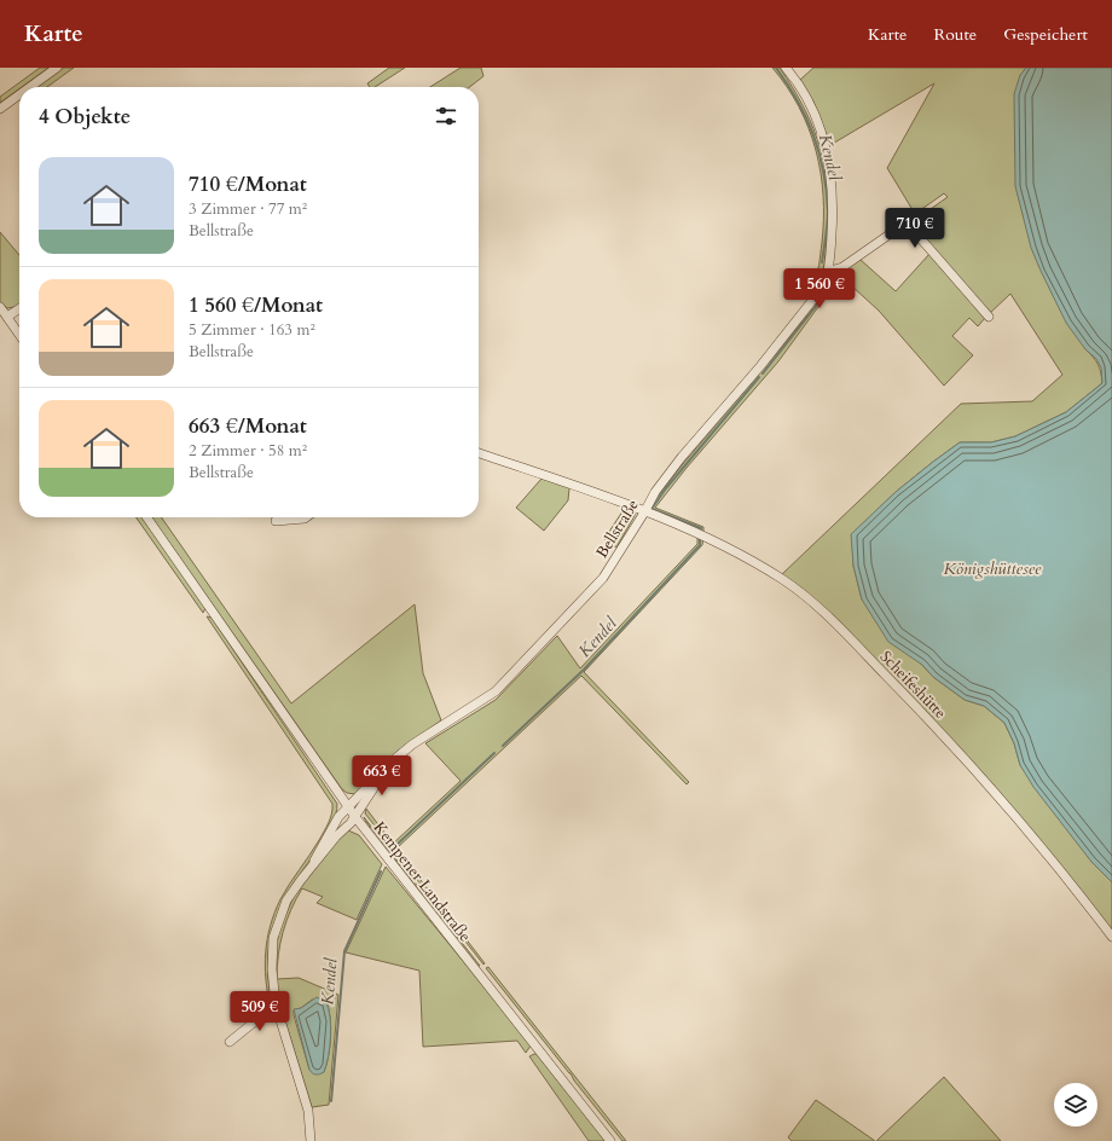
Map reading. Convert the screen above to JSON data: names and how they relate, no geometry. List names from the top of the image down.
{
  "streets": {
    "street": ["Bellstraße", "Scheifeshütte", "Kempener Landstraße"]
  },
  "crossings": [
    ["Bellstraße", "Scheifeshütte"],
    ["Bellstraße", "Kempener Landstraße"]
  ],
  "water": ["Kendel", "Königshüttesee"],
  "page": {
    "header": "Karte",
    "nav": ["Karte", "Route", "Gespeichert"],
    "heading": "4 Objekte",
    "list": [
      {
        "name": "710 €/Monat",
        "note": "3 Zimmer · 77 m² · Bellstraße"
      },
      {
        "name": "1 560 €/Monat",
        "note": "5 Zimmer · 163 m² · Bellstraße"
      },
      {
        "name": "663 €/Monat",
        "note": "2 Zimmer · 58 m² · Bellstraße"
      }
    ],
    "price": [
      "710 €",
      "1 560 €",
      "663 €",
      "509 €"
    ]
  }
}
